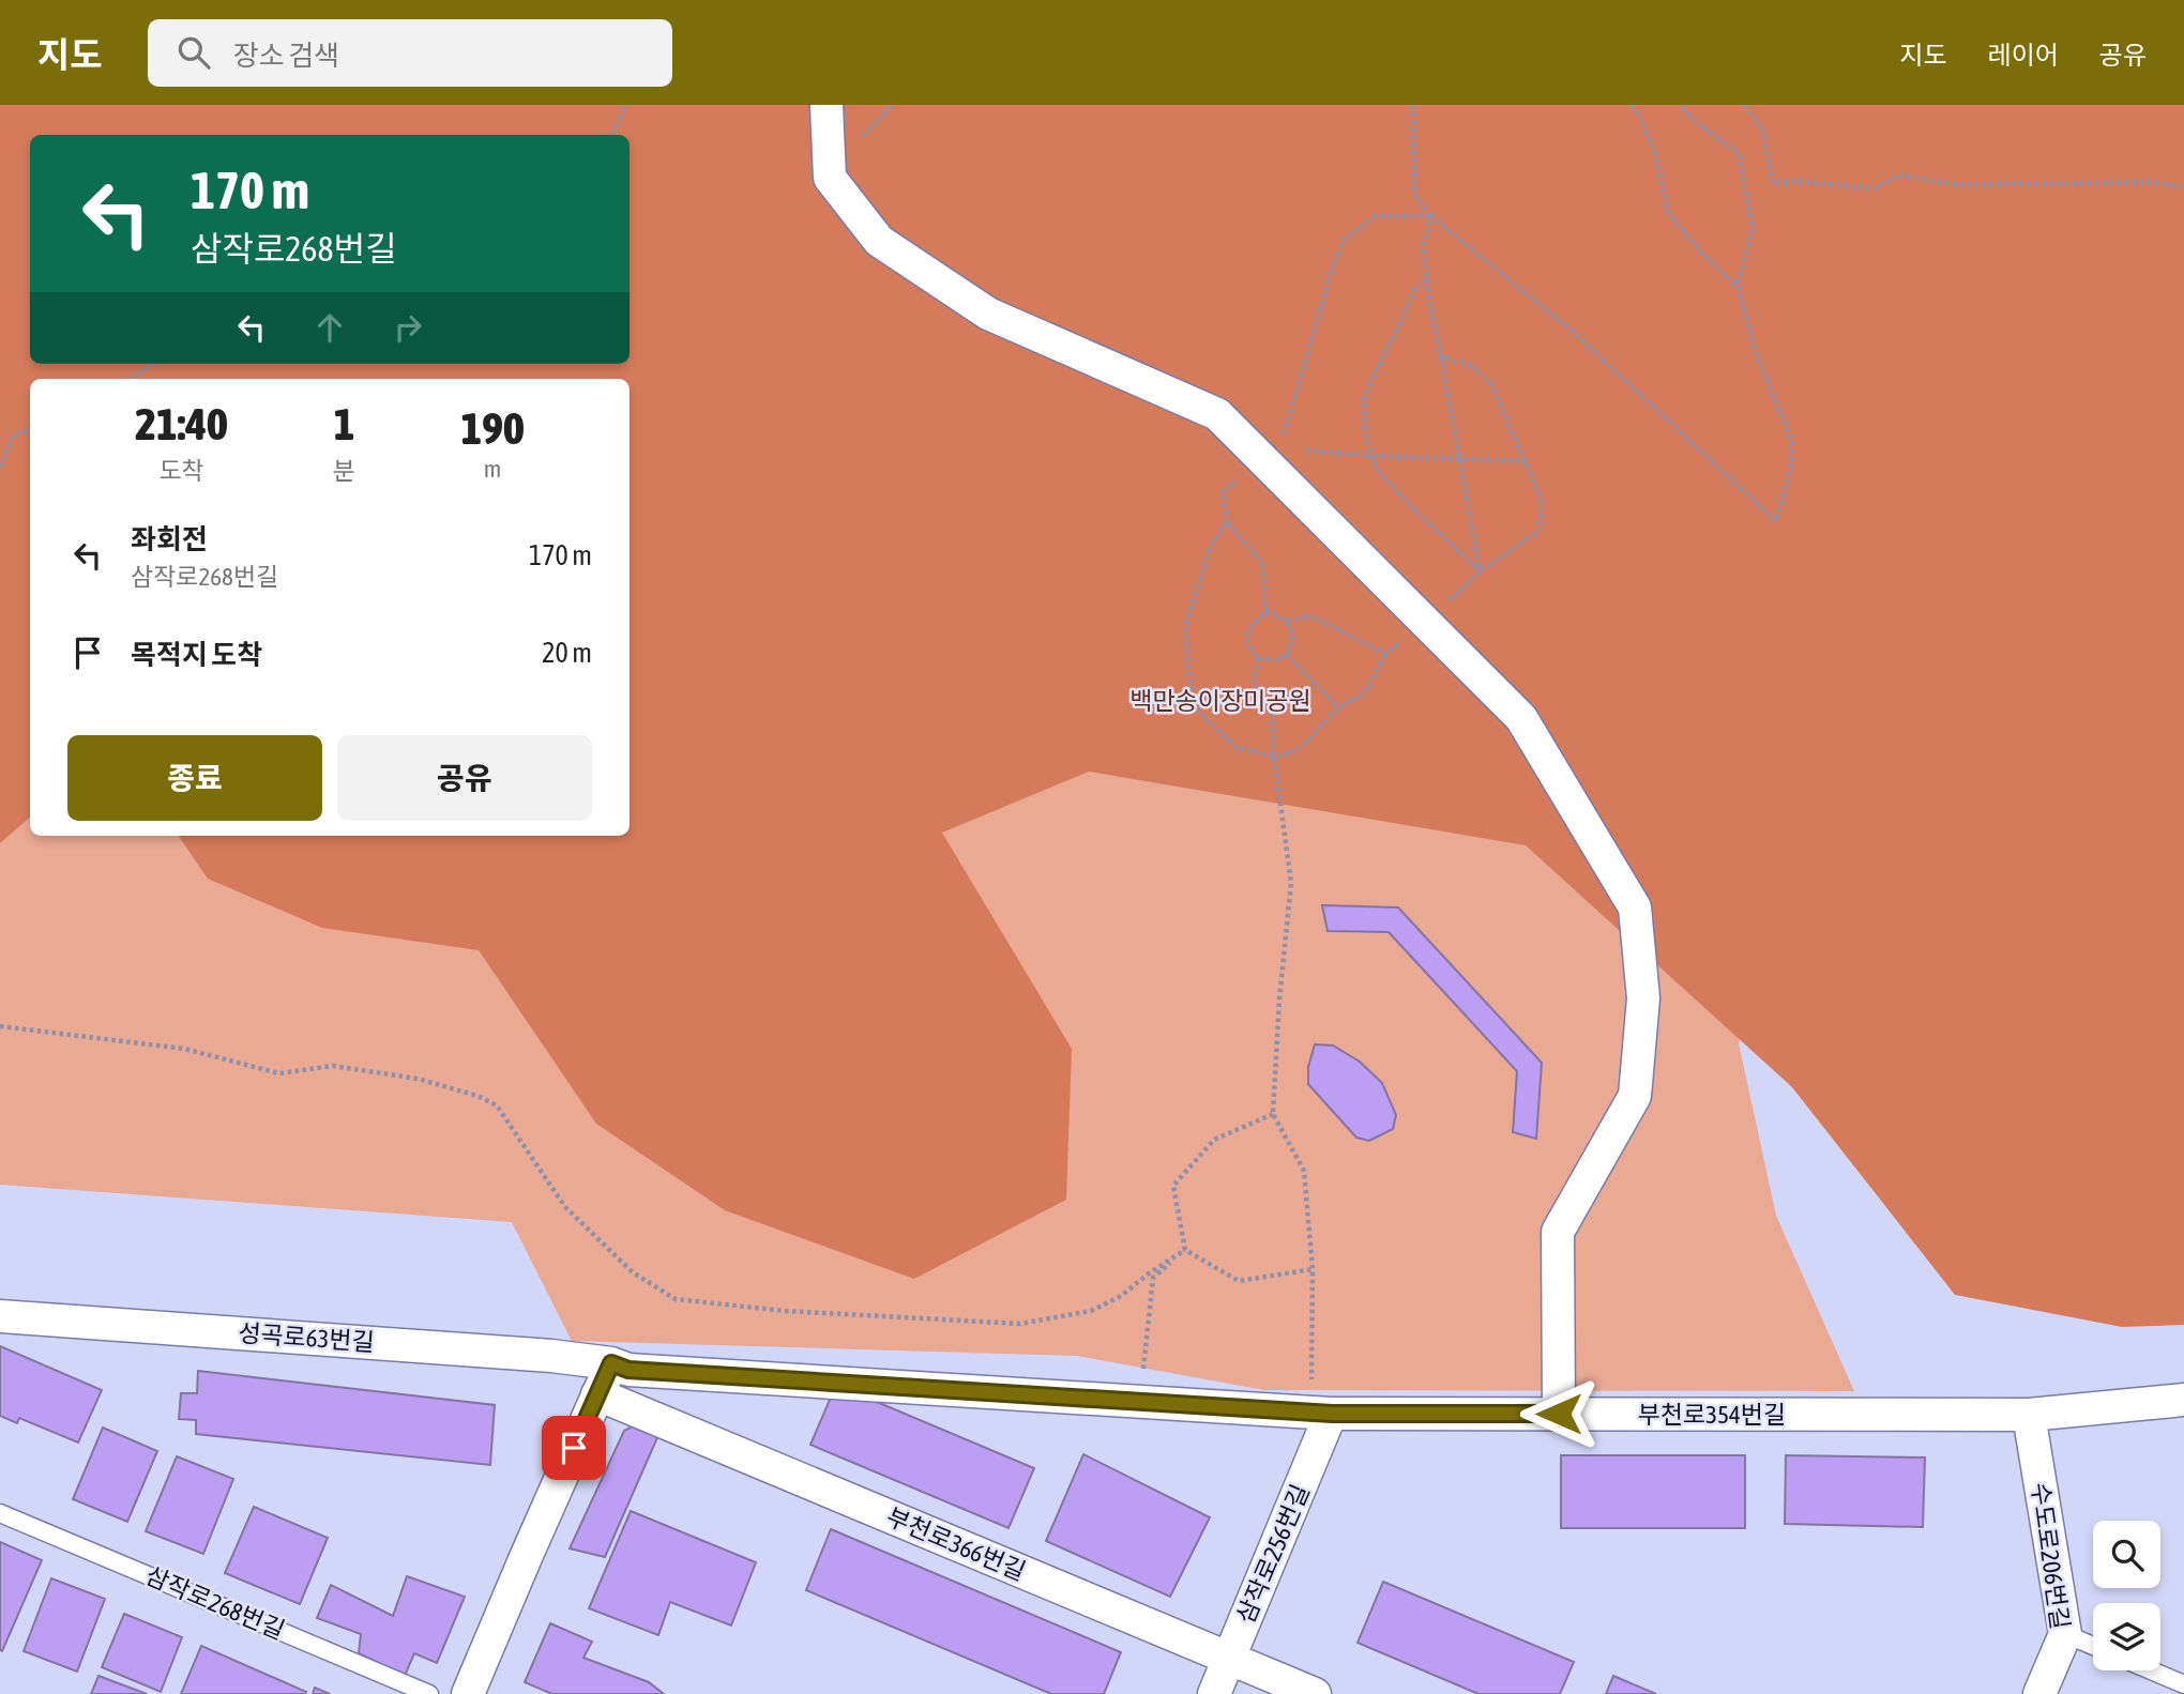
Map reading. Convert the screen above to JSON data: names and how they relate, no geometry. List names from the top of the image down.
{
  "streets": {
    "street": [
      "성곡로63번길",
      "부천로354번길",
      "부천로366번길",
      "삼작로256번길",
      "수도로206번길"
    ],
    "lane": ["삼작로268번길"]
  },
  "crossings": [
    ["성곡로63번길", "부천로354번길"],
    ["부천로354번길", "삼작로256번길"],
    ["부천로354번길", "수도로206번길"],
    ["부천로366번길", "삼작로256번길"]
  ],
  "parks": ["백만송이장미공원"],
  "page": {
    "header": "지도",
    "search": "장소 검색",
    "nav": ["지도", "레이어", "공유"],
    "turn": ["170 m", "삼작로268번길"],
    "eta": [
      "21:40",
      "도착",
      "1",
      "분",
      "190",
      "m"
    ],
    "list": [
      {
        "name": "좌회전",
        "note": "삼작로268번길",
        "value": "170 m"
      },
      {
        "name": "목적지 도착",
        "value": "20 m"
      }
    ],
    "buttons": ["종료", "공유"]
  }
}
